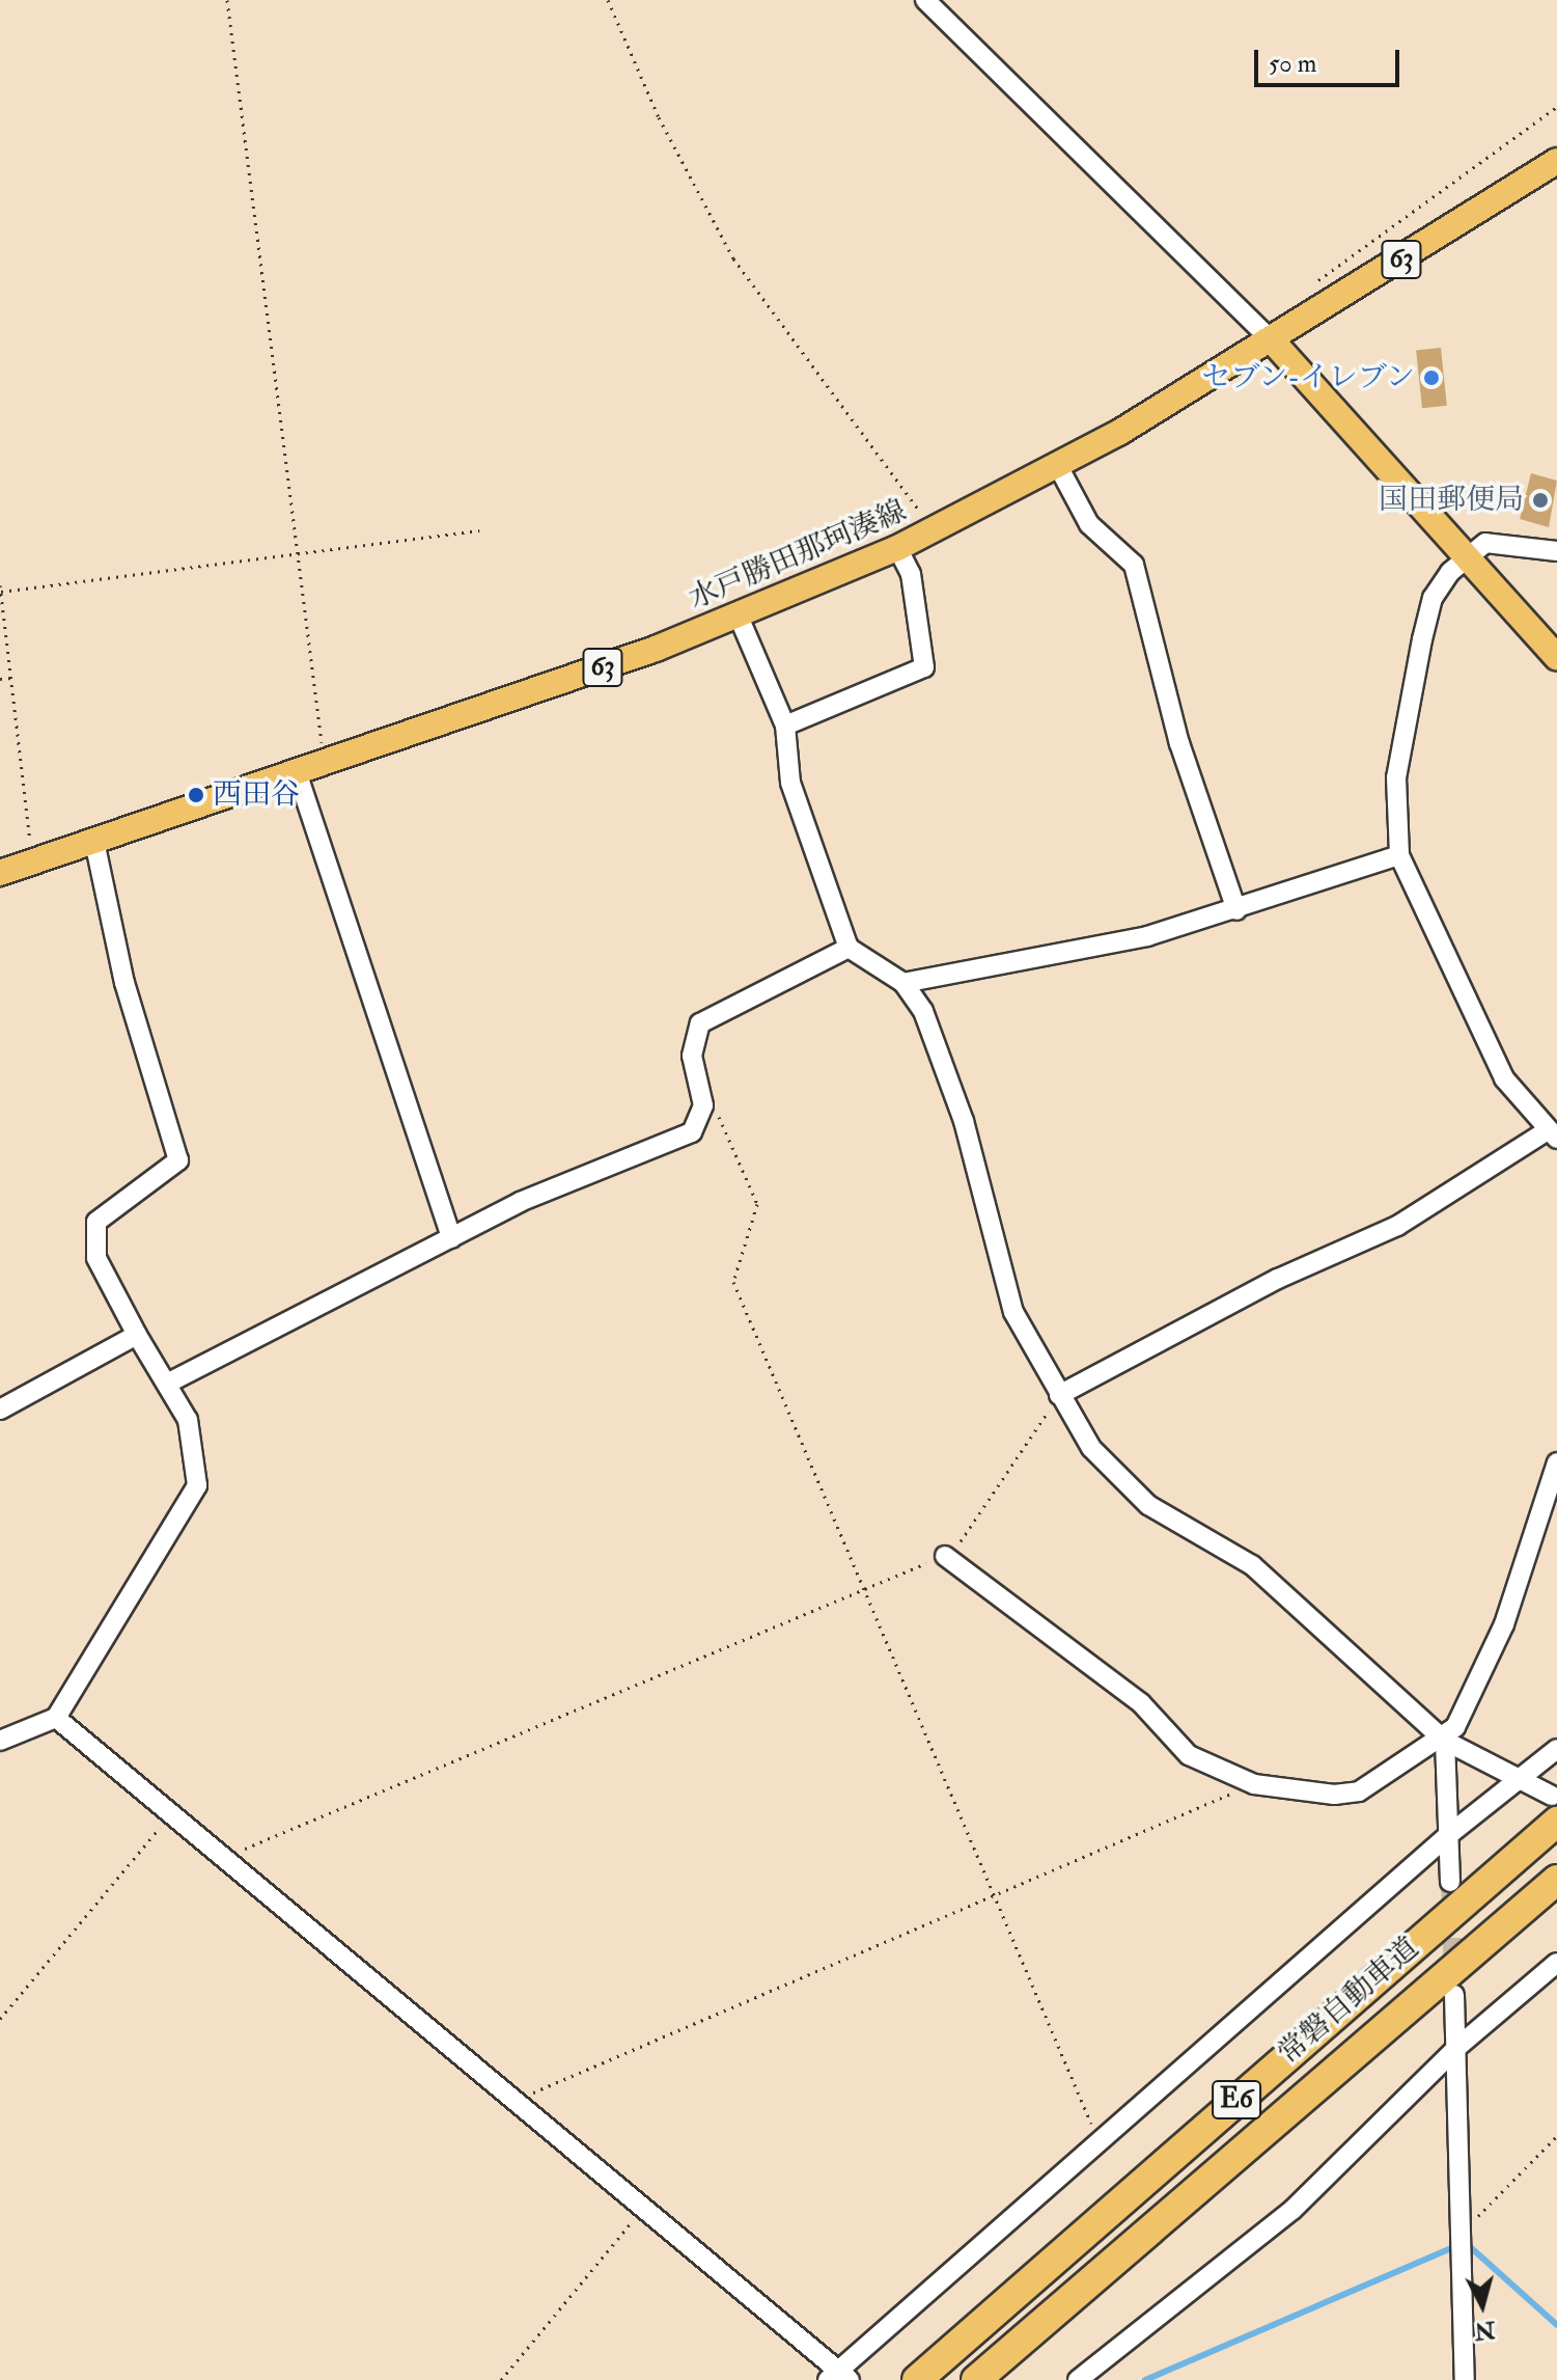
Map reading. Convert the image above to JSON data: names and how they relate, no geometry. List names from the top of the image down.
{
  "streets": {
    "highway": ["常磐自動車道", "E6"],
    "main road": ["63", "水戸勝田那珂湊線"]
  },
  "places": ["セブン-イレブン", "国田郵便局", "西田谷"],
  "scale_bar": "50 m",
  "north": "bottom"
}
